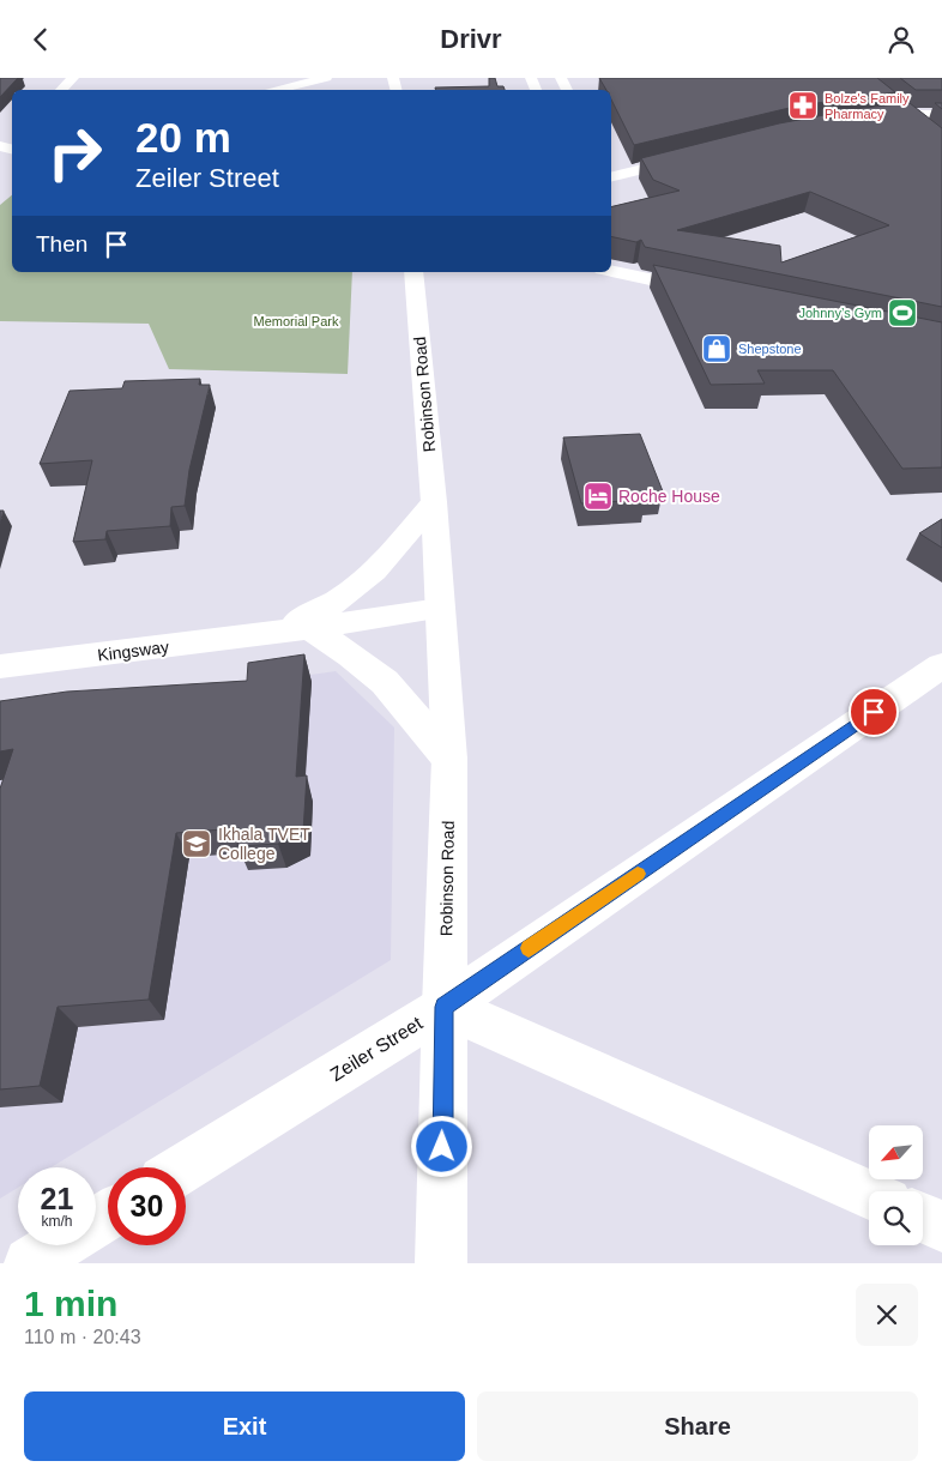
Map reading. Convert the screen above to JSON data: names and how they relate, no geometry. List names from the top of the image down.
{
  "streets": {
    "main road": ["Robinson Road", "Kingsway", "Zeiler Street"]
  },
  "crossings": [
    ["Robinson Road", "Kingsway"],
    ["Robinson Road", "Zeiler Street"]
  ],
  "parks": ["Memorial Park"],
  "places": {
    "pharmacy": ["Bolze's Family Pharmacy"],
    "sports": ["Johnny’s Gym"],
    "shop": ["Shepstone"],
    "hotel": ["Roche House"],
    "school or university": ["Ikhala TVET College"]
  },
  "north": "bottom left",
  "page": {
    "header": "Drivr",
    "turn": ["20 m", "Zeiler Street"],
    "then": "Then",
    "speed": "21 km/h",
    "limit": "30",
    "heading": ["1 min", "110 m · 20:43"],
    "buttons": ["Exit", "Share"]
  }
}
